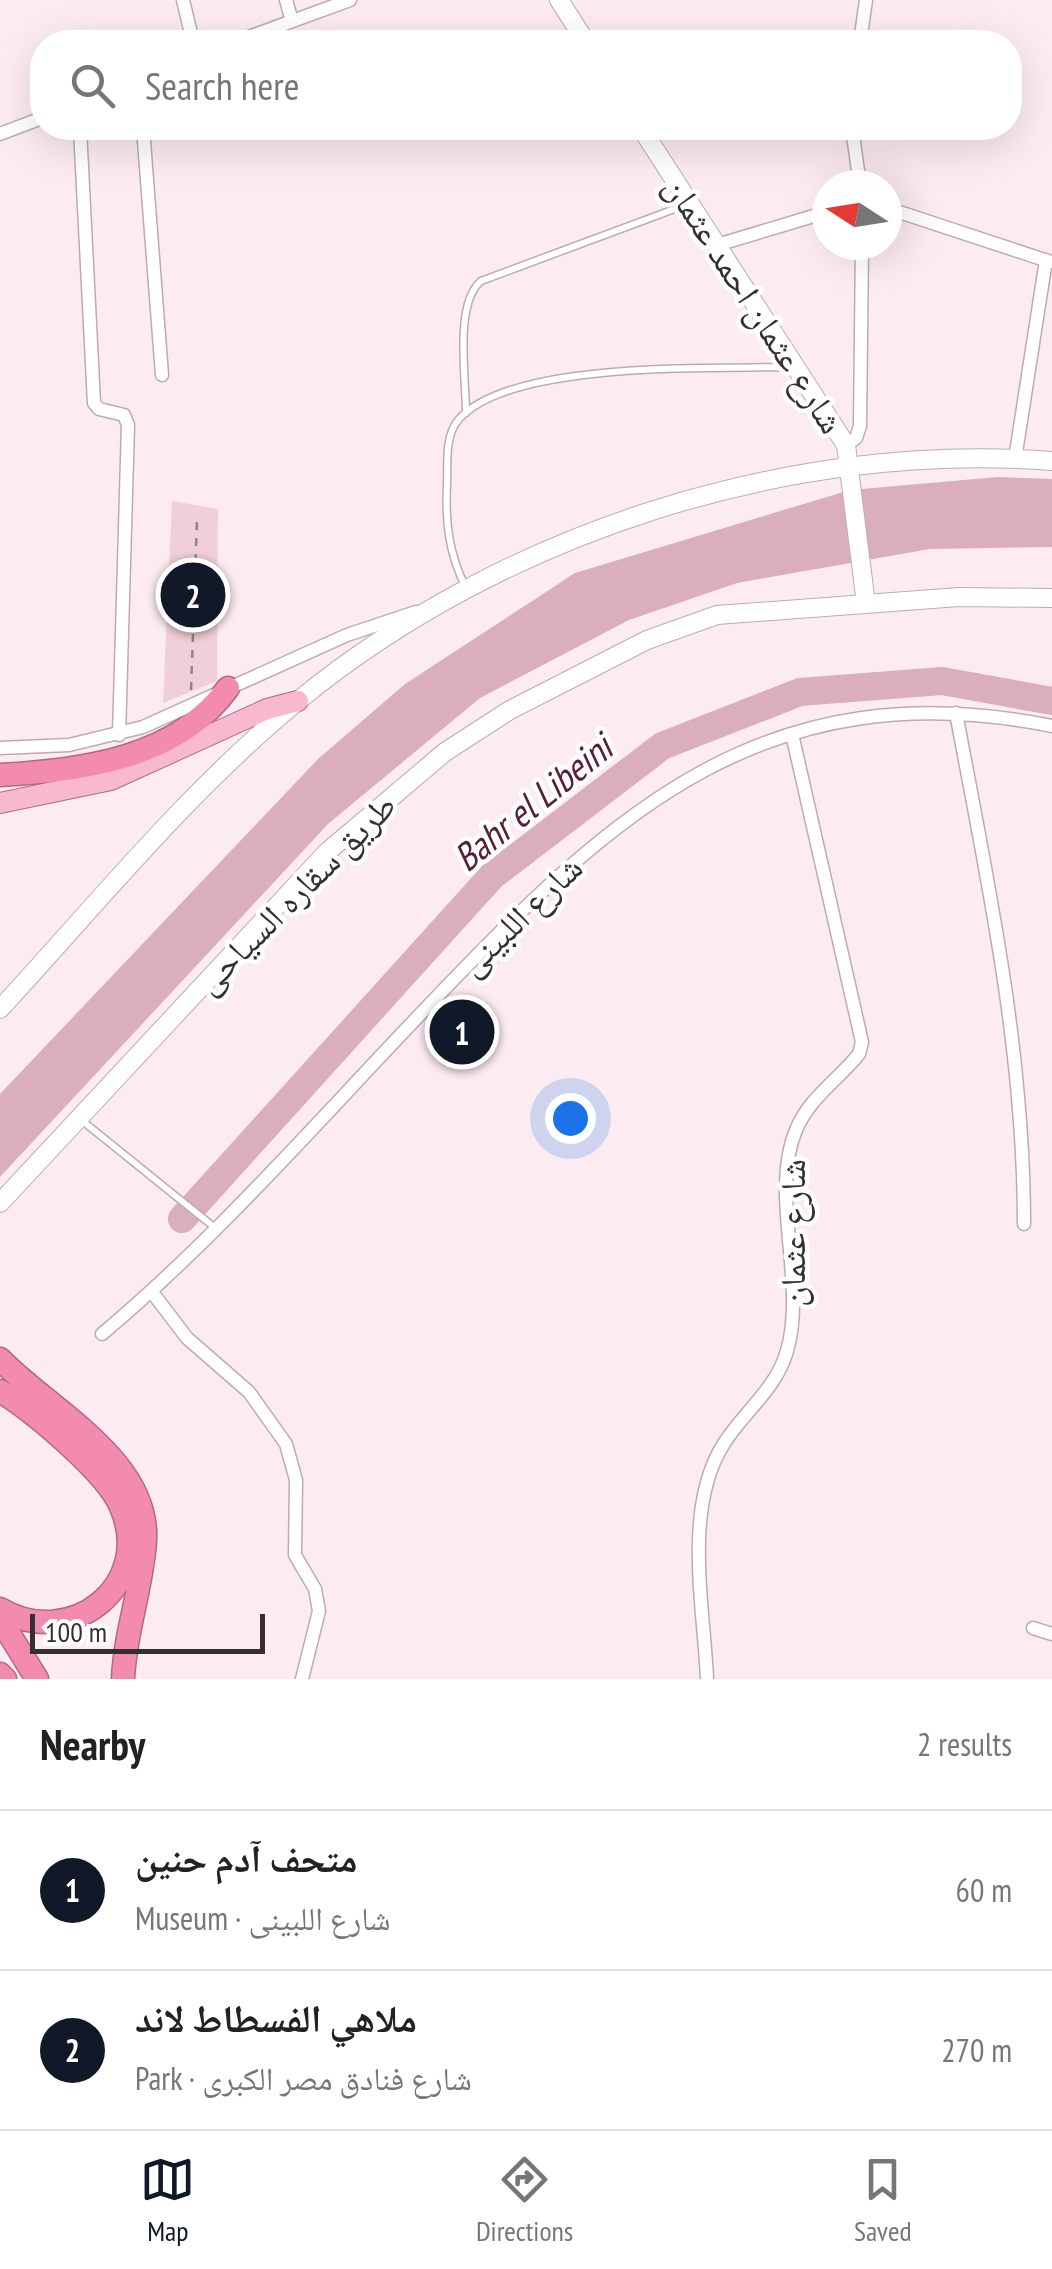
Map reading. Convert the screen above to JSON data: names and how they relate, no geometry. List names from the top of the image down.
{
  "streets": {
    "main road": ["شارع عثمان احمد عثمان", "طريق سقاره السياحى"],
    "street": ["شارع اللبينى", "شارع عثمان"]
  },
  "crossings": [
    ["شارع عثمان احمد عثمان", "طريق سقاره السياحى"],
    ["شارع اللبينى", "شارع عثمان"]
  ],
  "water": ["Bahr el Libeini"],
  "scale_bar": "100 m",
  "north": "left",
  "page": {
    "search": "Search here",
    "pins": ["2", "1"],
    "scale": "100 m",
    "heading": ["Nearby", "2 results"],
    "list": [
      {
        "mark": "1",
        "name": "متحف آدم حنين",
        "note": "Museum · شارع اللبينى",
        "value": "60 m"
      },
      {
        "mark": "2",
        "name": "ملاهي الفسطاط لاند",
        "note": "Park · شارع فنادق مصر الكبرى",
        "value": "270 m"
      }
    ],
    "nav": ["Map", "Directions", "Saved"]
  }
}
